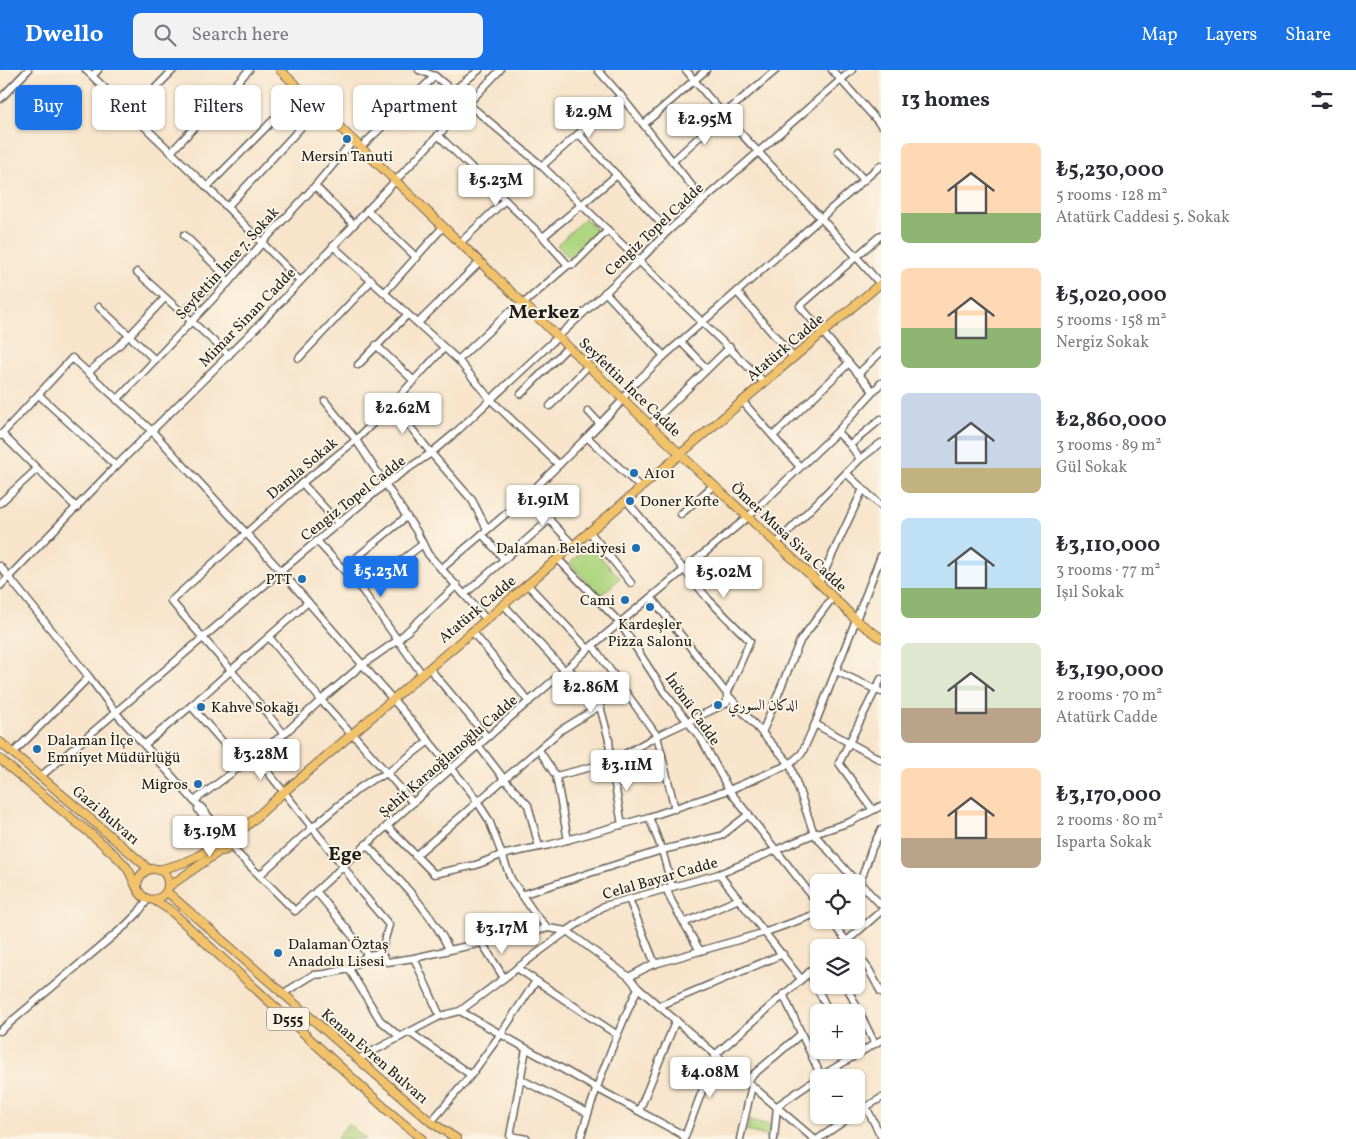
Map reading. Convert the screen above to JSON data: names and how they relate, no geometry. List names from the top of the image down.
{
  "streets": {
    "main road": [
      "Atatürk Cadde",
      "Seyfettin İnce Cadde",
      "Ömer Musa Siva Cadde",
      "Gazi Bulvarı",
      "D555",
      "Kenan Evren Bulvarı"
    ],
    "street": [
      "Cengiz Topel Cadde",
      "Seyfettin İnce 7. Sokak",
      "Mimar Sinan Cadde",
      "Damla Sokak",
      "İnönü Cadde",
      "Şehit Karaoğlanoğlu Cadde",
      "Celal Bayar Cadde"
    ]
  },
  "crossings": [
    ["Cengiz Topel Cadde", "Seyfettin İnce Cadde"],
    ["Cengiz Topel Cadde", "Damla Sokak"],
    ["Cengiz Topel Cadde", "Gazi Bulvarı"],
    ["Seyfettin İnce 7. Sokak", "Seyfettin İnce Cadde"],
    ["Mimar Sinan Cadde", "Seyfettin İnce Cadde"],
    ["Atatürk Cadde", "Seyfettin İnce Cadde"],
    ["Atatürk Cadde", "Ömer Musa Siva Cadde"],
    ["Atatürk Cadde", "İnönü Cadde"],
    ["Seyfettin İnce Cadde", "Ömer Musa Siva Cadde"],
    ["Ömer Musa Siva Cadde", "Şehit Karaoğlanoğlu Cadde"],
    ["İnönü Cadde", "Şehit Karaoğlanoğlu Cadde"],
    ["İnönü Cadde", "Celal Bayar Cadde"],
    ["Gazi Bulvarı", "Kenan Evren Bulvarı"],
    ["Celal Bayar Cadde", "Kenan Evren Bulvarı"]
  ],
  "districts": ["Merkez", "Ege"],
  "places": [
    "Mersin Tanuti",
    "A101",
    "Doner Kofte",
    "Dalaman Belediyesi",
    "PTT",
    "Cami",
    "Kardeşler Pizza Salonu",
    "الدكان السوري",
    "Kahve Sokağı",
    "Dalaman İlçe Emniyet Müdürlüğü",
    "Migros",
    "Dalaman Öztaş Anadolu Lisesi"
  ],
  "page": {
    "header": "Dwello",
    "search": "Search here",
    "nav": ["Map", "Layers", "Share"],
    "heading": "13 homes",
    "chip": [
      "Buy",
      "Rent",
      "Filters",
      "New",
      "Apartment"
    ],
    "price": [
      "₺2.9M",
      "₺2.95M",
      "₺5.23M",
      "₺2.62M",
      "₺1.91M",
      "₺5.23M",
      "₺5.02M",
      "₺2.86M",
      "₺3.28M",
      "₺3.11M",
      "₺3.19M",
      "₺3.17M",
      "₺4.08M"
    ],
    "list": [
      {
        "name": "₺5,230,000",
        "note": "5 rooms · 128 m² · Atatürk Caddesi 5. Sokak"
      },
      {
        "name": "₺5,020,000",
        "note": "5 rooms · 158 m² · Nergiz Sokak"
      },
      {
        "name": "₺2,860,000",
        "note": "3 rooms · 89 m² · Gül Sokak"
      },
      {
        "name": "₺3,110,000",
        "note": "3 rooms · 77 m² · Işıl Sokak"
      },
      {
        "name": "₺3,190,000",
        "note": "2 rooms · 70 m² · Atatürk Cadde"
      },
      {
        "name": "₺3,170,000",
        "note": "2 rooms · 80 m² · Isparta Sokak"
      }
    ],
    "map_buttons": ["+", "−"]
  }
}
